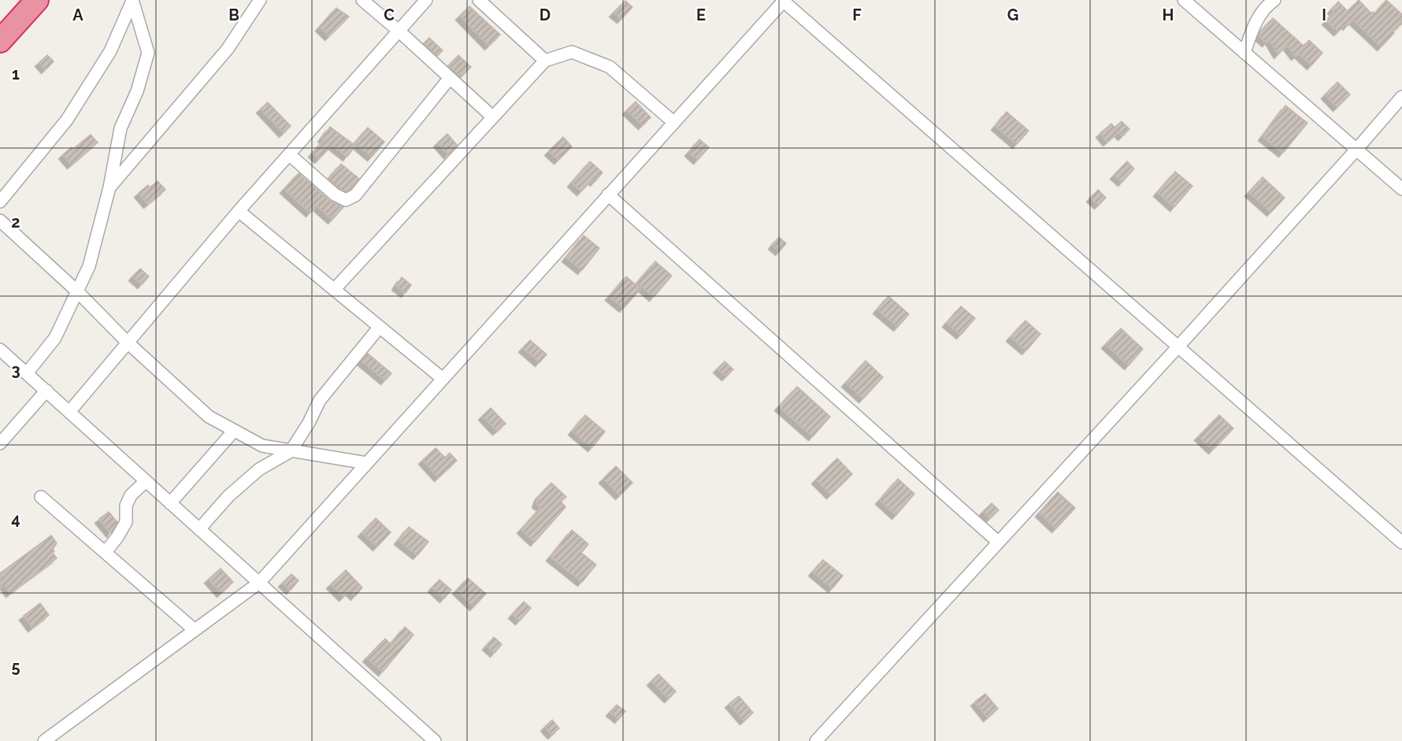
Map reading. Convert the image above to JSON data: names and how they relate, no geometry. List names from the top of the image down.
{
  "grid": {
    "columns": [
      "A",
      "B",
      "C",
      "D",
      "E",
      "F",
      "G",
      "H",
      "I"
    ],
    "rows": [
      "1",
      "2",
      "3",
      "4",
      "5"
    ]
  }
}
